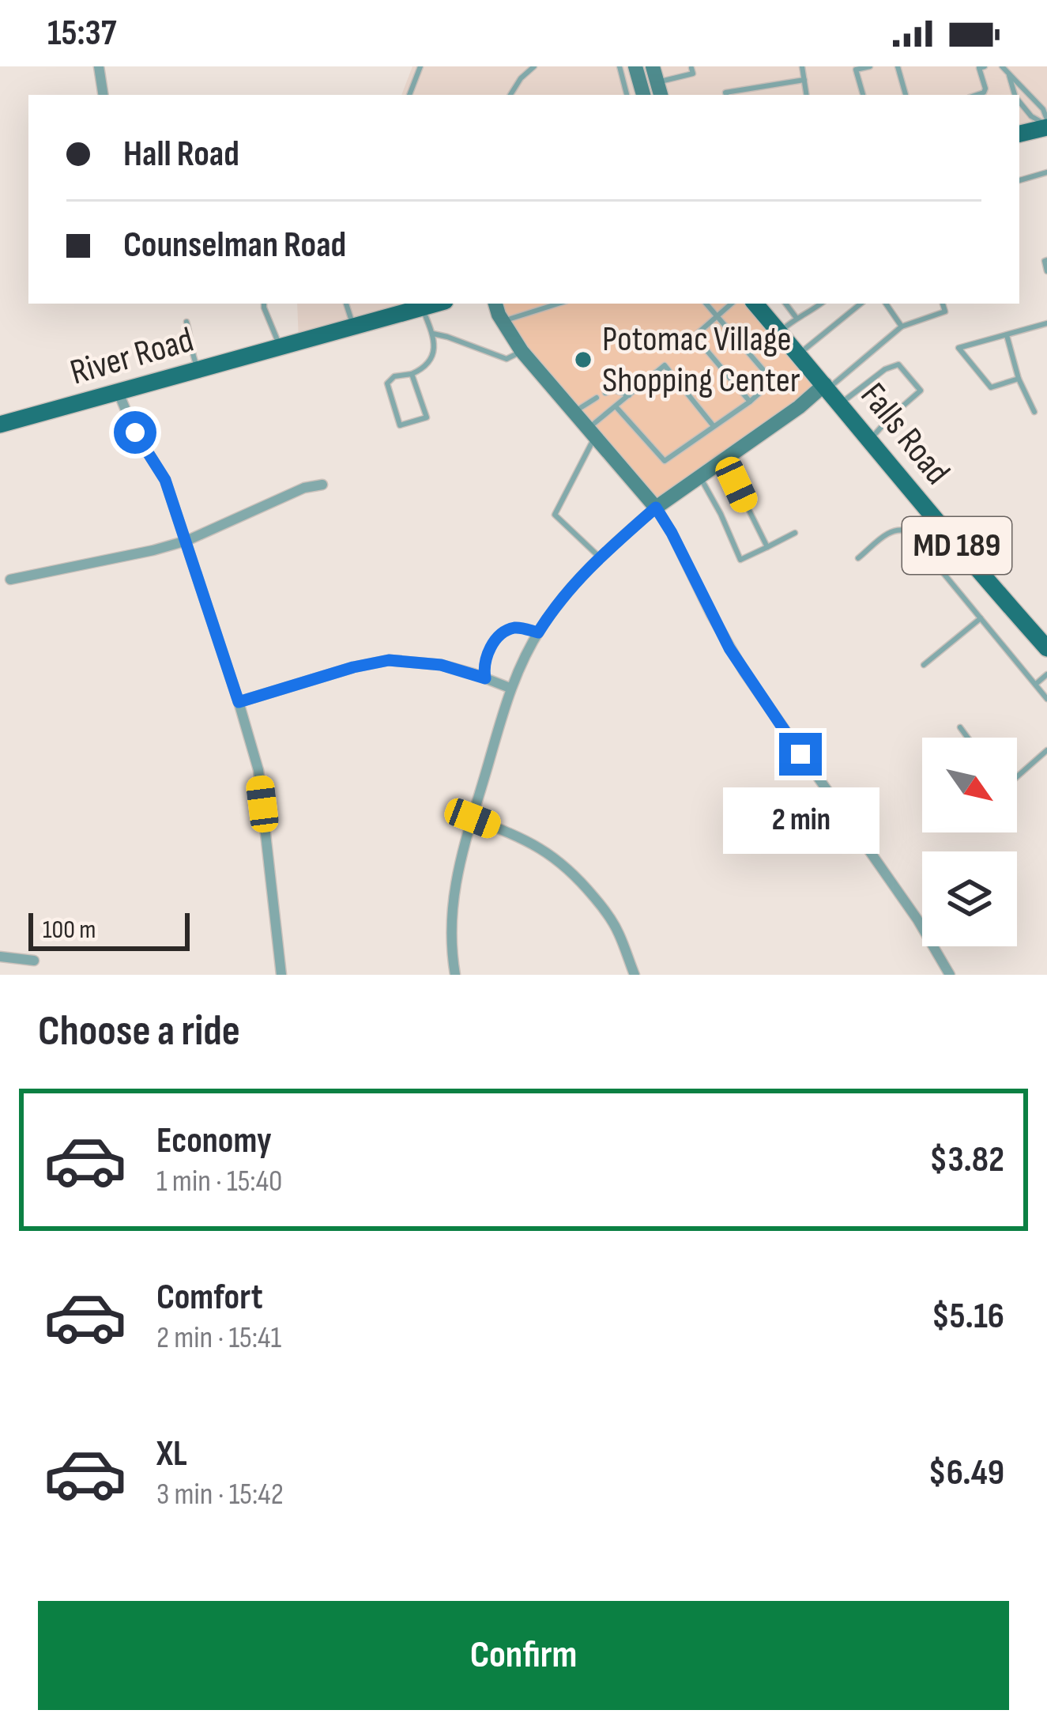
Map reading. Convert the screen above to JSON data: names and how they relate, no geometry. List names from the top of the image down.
{
  "streets": {
    "main road": ["River Road", "Falls Road", "MD 189"]
  },
  "places": ["Potomac Village Shopping Center"],
  "scale_bar": "100 m",
  "north": "bottom right",
  "page": {
    "status": "15:37",
    "banner": ["Hall Road", "Counselman Road"],
    "bubble": "2 min",
    "scale": "100 m",
    "heading": "Choose a ride",
    "list": [
      {
        "name": "Economy",
        "note": "1 min · 15:40",
        "value": "$3.82"
      },
      {
        "name": "Comfort",
        "note": "2 min · 15:41",
        "value": "$5.16"
      },
      {
        "name": "XL",
        "note": "3 min · 15:42",
        "value": "$6.49"
      }
    ],
    "buttons": "Confirm"
  }
}
